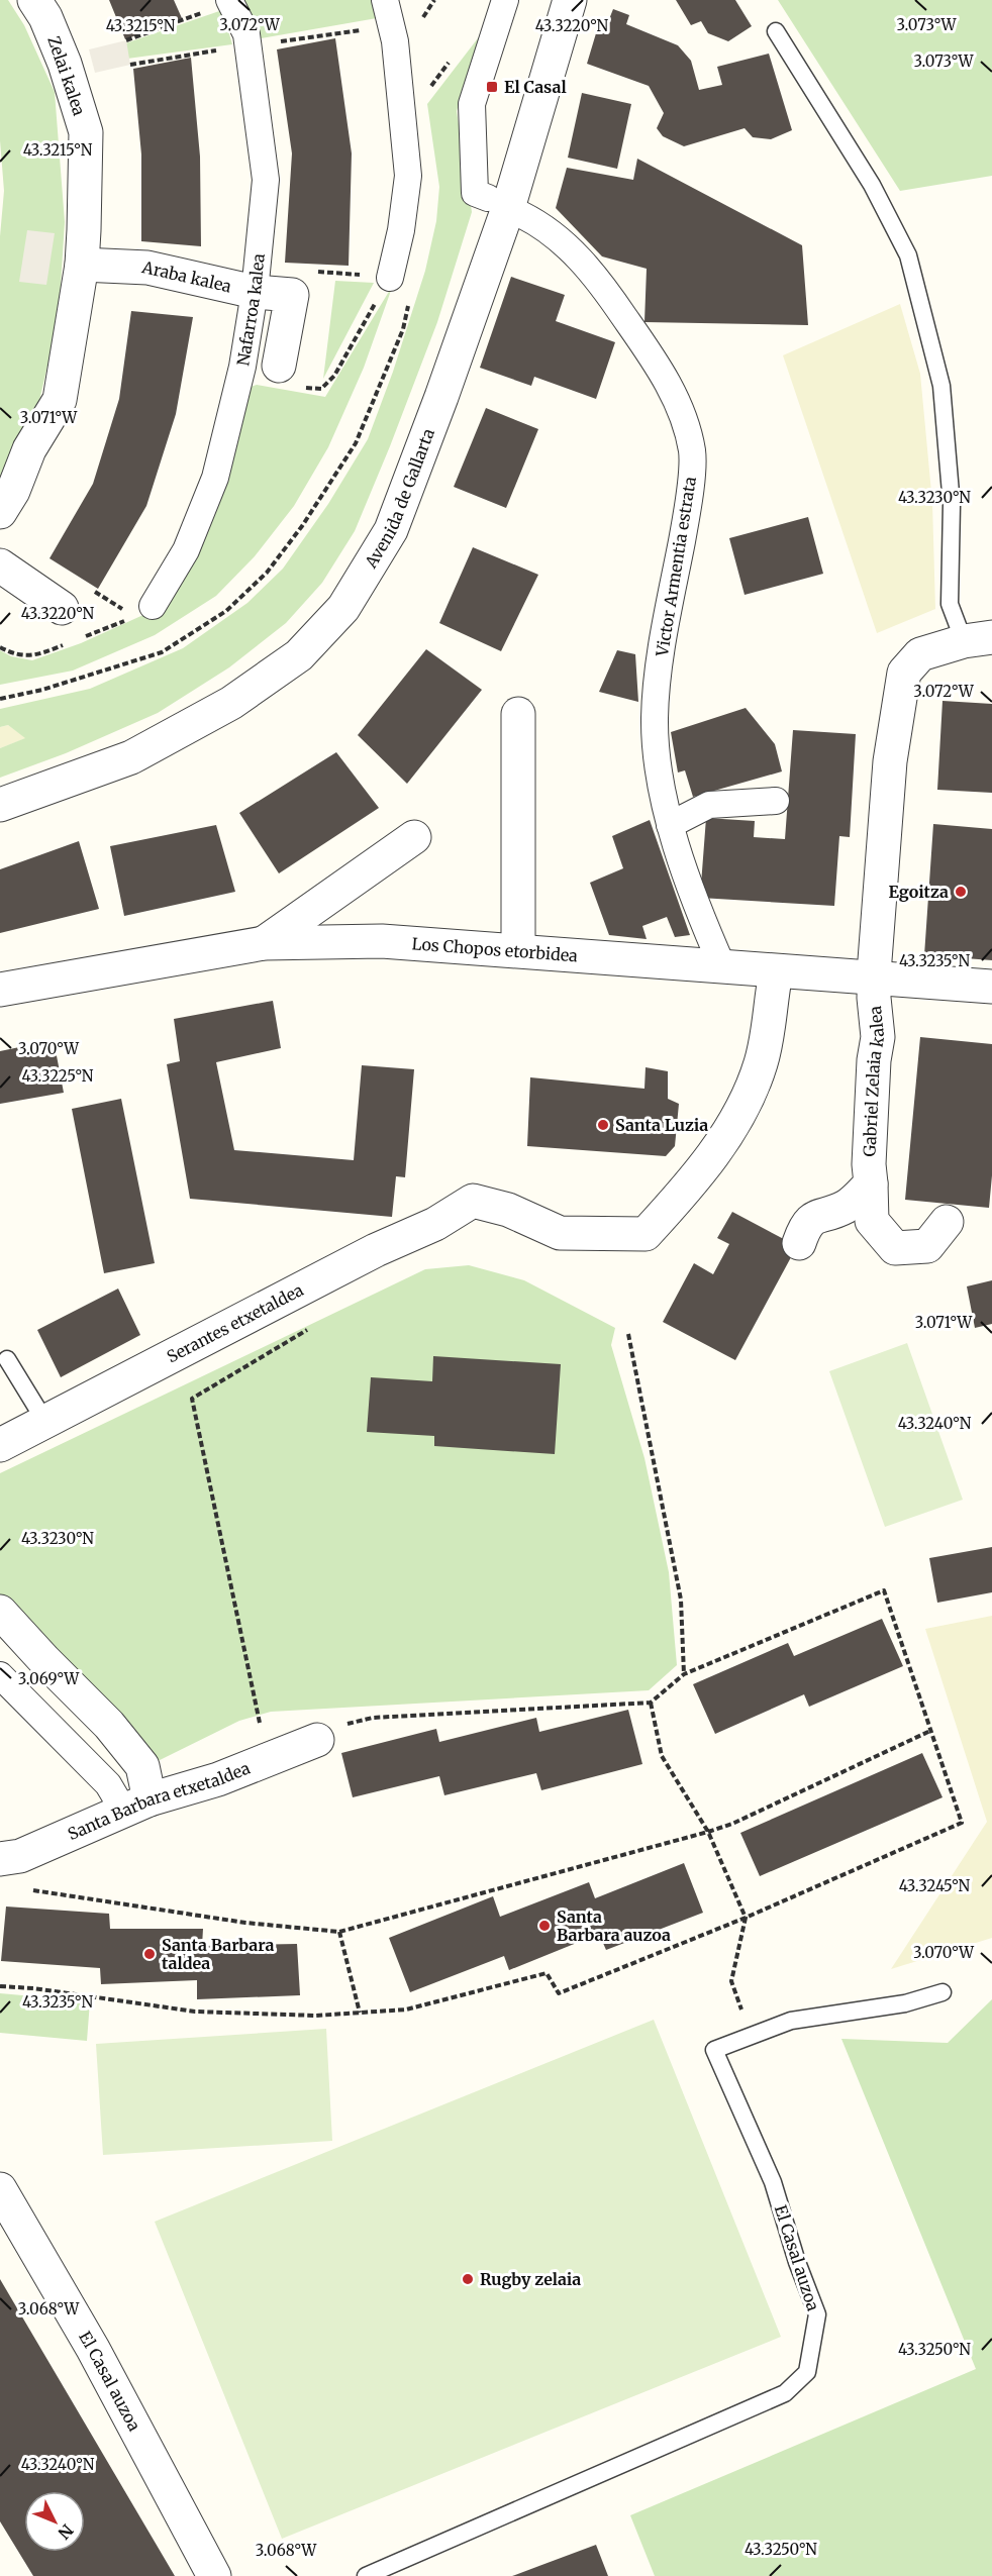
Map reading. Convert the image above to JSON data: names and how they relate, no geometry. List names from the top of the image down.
{
  "streets": {
    "street": [
      "Zelai kalea",
      "Araba kalea",
      "Nafarroa kalea",
      "Avenida de Gallarta",
      "Victor Armentia estrata",
      "Los Chopos etorbidea",
      "Gabriel Zelaia kalea",
      "Serantes etxetaldea",
      "Santa Barbara etxetaldea",
      "El Casal auzoa"
    ]
  },
  "crossings": [
    ["Zelai kalea", "Araba kalea"],
    ["Araba kalea", "Nafarroa kalea"],
    ["Victor Armentia estrata", "Los Chopos etorbidea"],
    ["Los Chopos etorbidea", "Gabriel Zelaia kalea"],
    ["Los Chopos etorbidea", "Serantes etxetaldea"]
  ],
  "places": {
    "transit": ["El Casal"],
    "other": [
      "Egoitza",
      "Santa Luzia",
      "Santa Barbara auzoa",
      "Santa Barbara taldea",
      "Rugby zelaia"
    ]
  },
  "north": "bottom right",
  "coordinates": [
    "3.072°W",
    "3.073°W",
    "43.3215°N",
    "43.3220°N",
    "3.071°W",
    "43.3230°N",
    "43.3235°N",
    "3.070°W",
    "43.3225°N",
    "43.3240°N",
    "3.069°W",
    "43.3245°N",
    "3.068°W",
    "43.3250°N"
  ]
}
